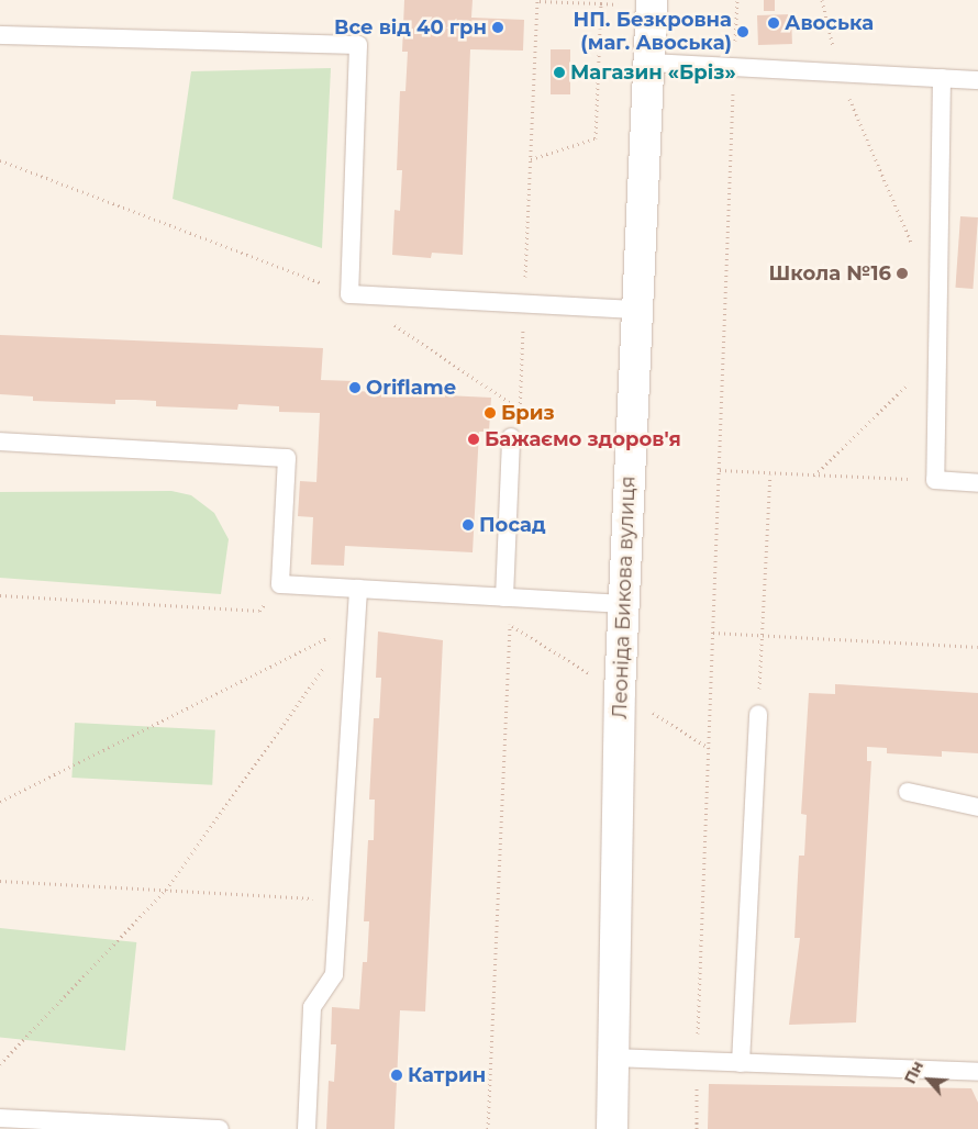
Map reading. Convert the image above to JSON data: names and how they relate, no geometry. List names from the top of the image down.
{
  "streets": {
    "street": ["Леоніда Бикова вулиця"]
  },
  "places": [
    "Авоська",
    "Все від 40 грн",
    "НП. Безкровна (маг. Авоська)",
    "Магазин «Бріз»",
    "Школа №16",
    "Oriflame",
    "Бриз",
    "Бажаємо здоров'я",
    "Посад",
    "Катрин"
  ],
  "north": "top left"
}
